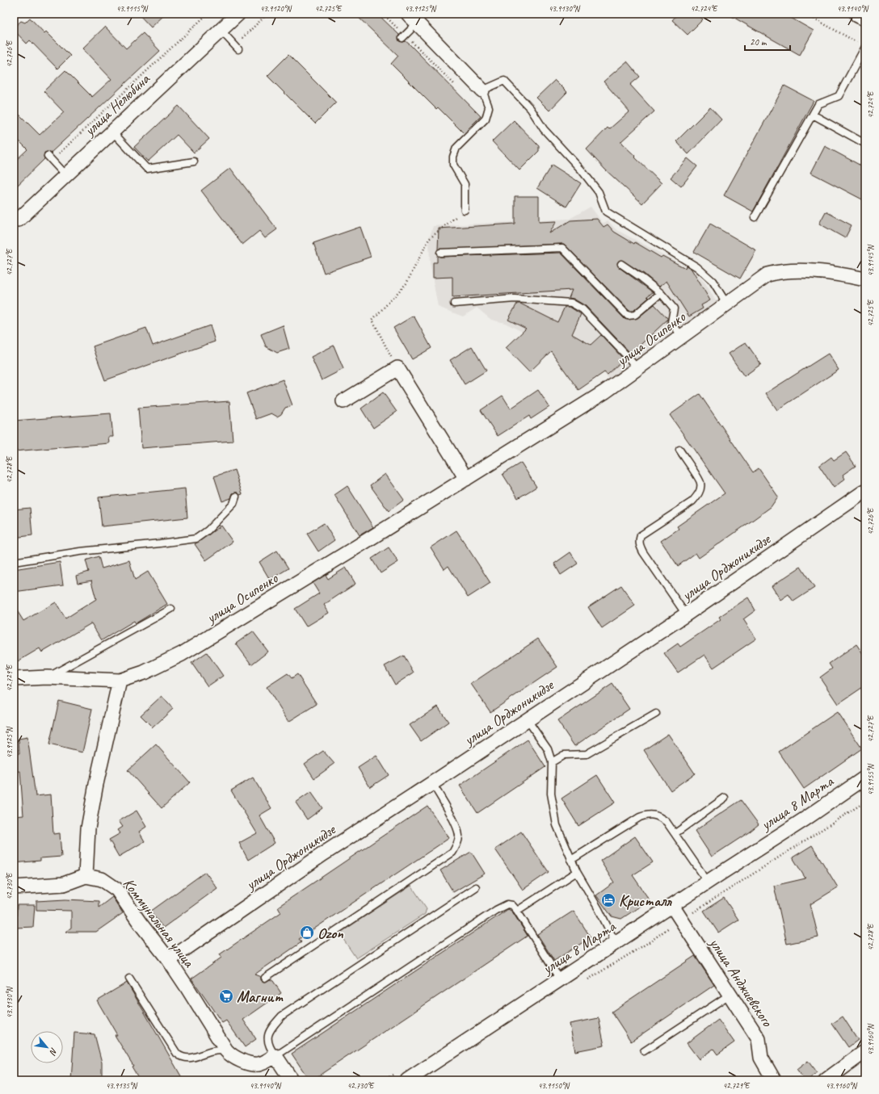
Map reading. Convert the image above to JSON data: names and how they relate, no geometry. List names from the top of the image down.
{
  "streets": {
    "street": [
      "улица Нелюбина",
      "улица Осипенко",
      "улица Орджоникидзе",
      "улица 8 Марта",
      "Коммунальная улица",
      "улица Анджиевского"
    ]
  },
  "crossings": [
    ["улица Орджоникидзе", "Коммунальная улица"],
    ["улица 8 Марта", "улица Анджиевского"]
  ],
  "places": {
    "hotel": ["Кристалл"],
    "shop": ["Ozon"],
    "supermarket": ["Магнит"]
  },
  "scale_bar": "20 m",
  "north": "bottom right",
  "coordinates": [
    "43.9115°N",
    "43.9120°N",
    "42.725°E",
    "43.9125°N",
    "43.9130°N",
    "42.724°E",
    "43.9140°N",
    "42.726°E",
    "43.9145°N",
    "42.727°E",
    "42.728°E",
    "42.729°E",
    "43.9155°N",
    "42.730°E",
    "43.9160°N",
    "43.9135°N",
    "43.9150°N"
  ]
}
